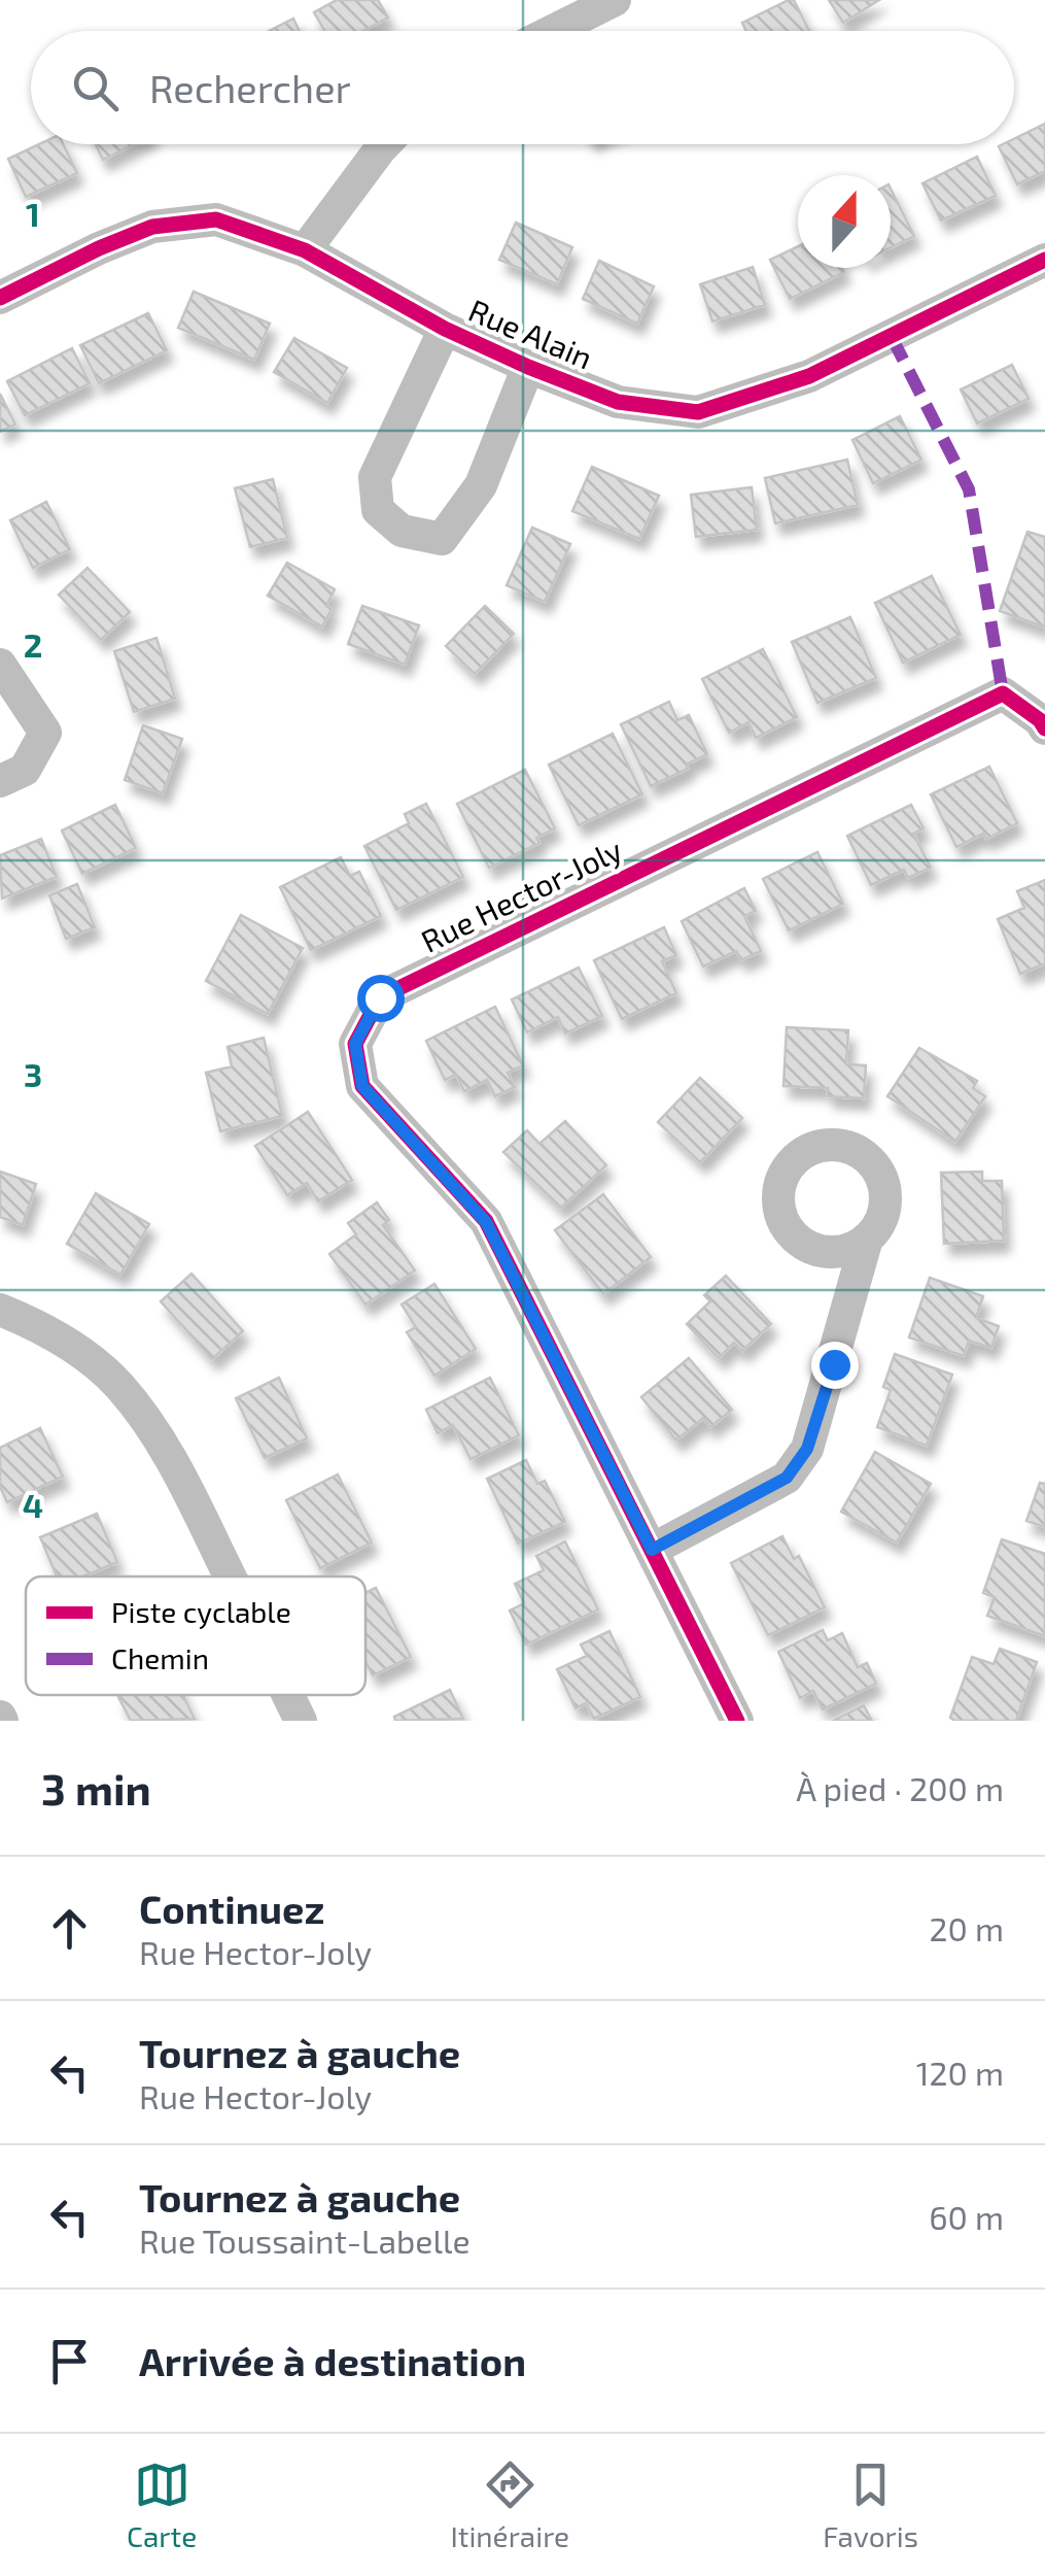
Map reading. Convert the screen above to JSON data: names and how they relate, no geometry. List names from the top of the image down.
{
  "streets": {
    "street": ["Rue Alain", "Rue Hector-Joly"]
  },
  "legend": ["Piste cyclable", "Chemin"],
  "north": "top",
  "page": {
    "search": "Rechercher",
    "heading": ["3 min", "À pied · 200 m"],
    "list": [
      ["Continuez", "Rue Hector-Joly", "20 m"],
      ["Tournez à gauche", "Rue Hector-Joly", "120 m"],
      ["Tournez à gauche", "Rue Toussaint-Labelle", "60 m"],
      "Arrivée à destination"
    ],
    "nav": ["Carte", "Itinéraire", "Favoris"]
  },
  "grid": {
    "rows": [
      "1",
      "2",
      "3",
      "4"
    ]
  }
}
